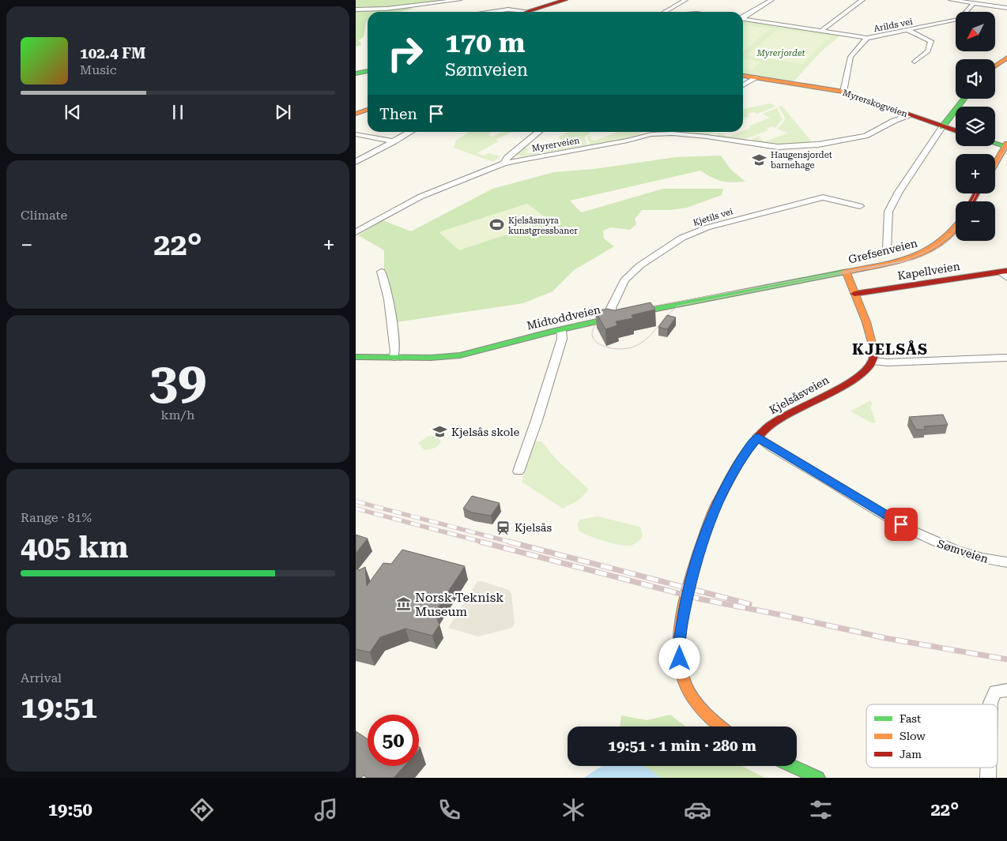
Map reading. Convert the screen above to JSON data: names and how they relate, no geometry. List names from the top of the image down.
{
  "streets": {
    "street": [
      "Arilds vei",
      "Myrerskogveien",
      "Myrerveien",
      "Kjetils vei",
      "Grefsenveien",
      "Kapellveien",
      "Midtoddveien",
      "Kjelsåsveien",
      "Sømveien"
    ]
  },
  "crossings": [
    ["Arilds vei", "Myrerskogveien"],
    ["Myrerskogveien", "Myrerveien"],
    ["Kjetils vei", "Midtoddveien"],
    ["Grefsenveien", "Midtoddveien"],
    ["Kjelsåsveien", "Sømveien"]
  ],
  "districts": ["KJELSÅS"],
  "parks": ["Myrerjordet"],
  "places": {
    "school or university": ["Haugensjordet barnehage", "Kjelsås skole"],
    "sports": ["Kjelsåsmyra kunstgressbaner"],
    "station": ["Kjelsås"],
    "museum": ["Norsk Teknisk Museum"]
  },
  "legend": ["Fast", "Slow", "Jam"],
  "north": "bottom left",
  "page": {
    "map_buttons": ["+", "−"],
    "turn": ["170 m", "Sømveien"],
    "song": ["102.4 FM", "Music"],
    "then": "Then",
    "tile": [
      "Climate",
      ["39", "km/h"],
      ["Range · 81%", "405 km"],
      ["Arrival", "19:51"]
    ],
    "heat": ["−", "22°", "+"],
    "limit": "50",
    "trip": "19:51 · 1 min · 280 m",
    "tabs": ["19:50", "22°"]
  }
}
